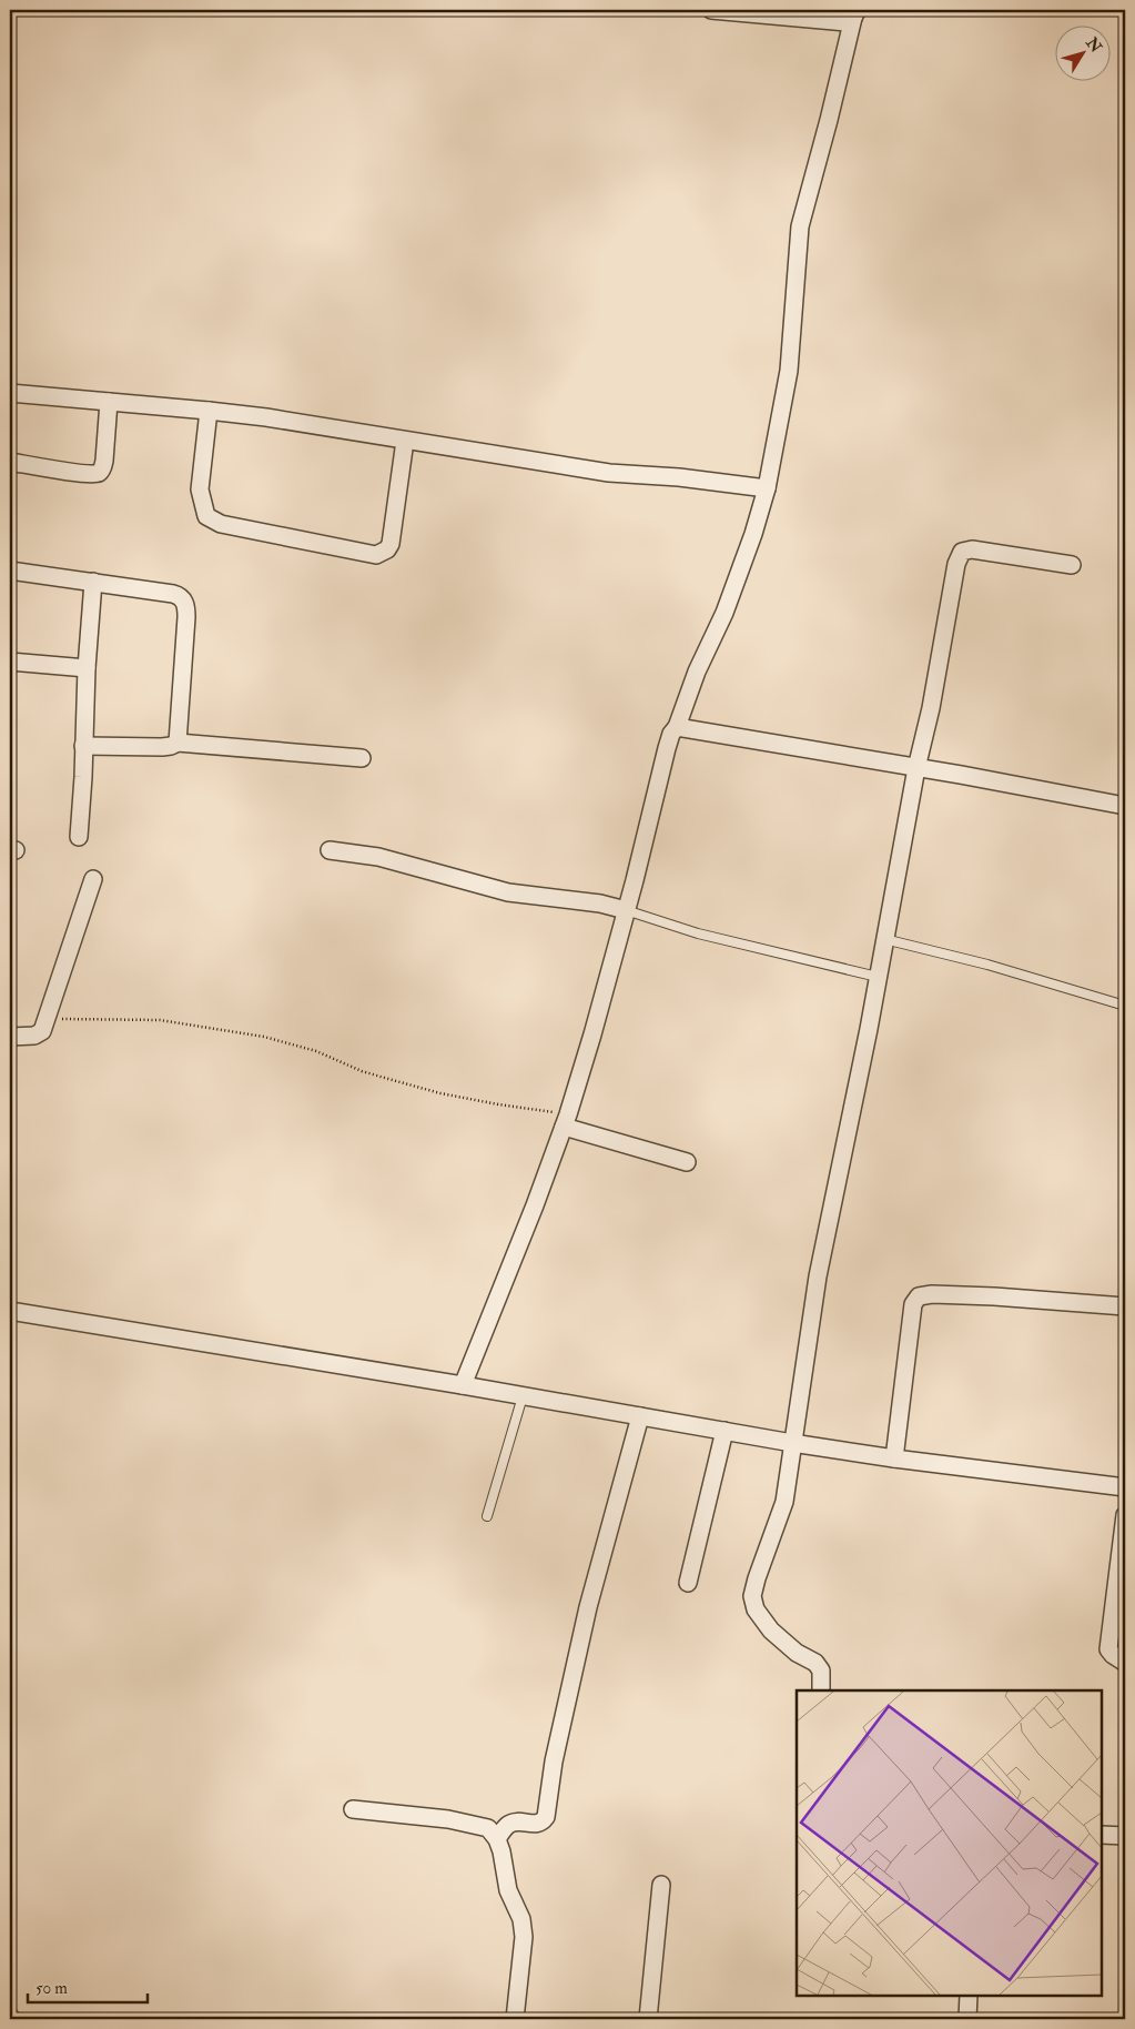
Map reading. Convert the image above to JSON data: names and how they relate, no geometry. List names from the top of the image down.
{
  "scale_bar": "50 m",
  "north": "top right"
}
